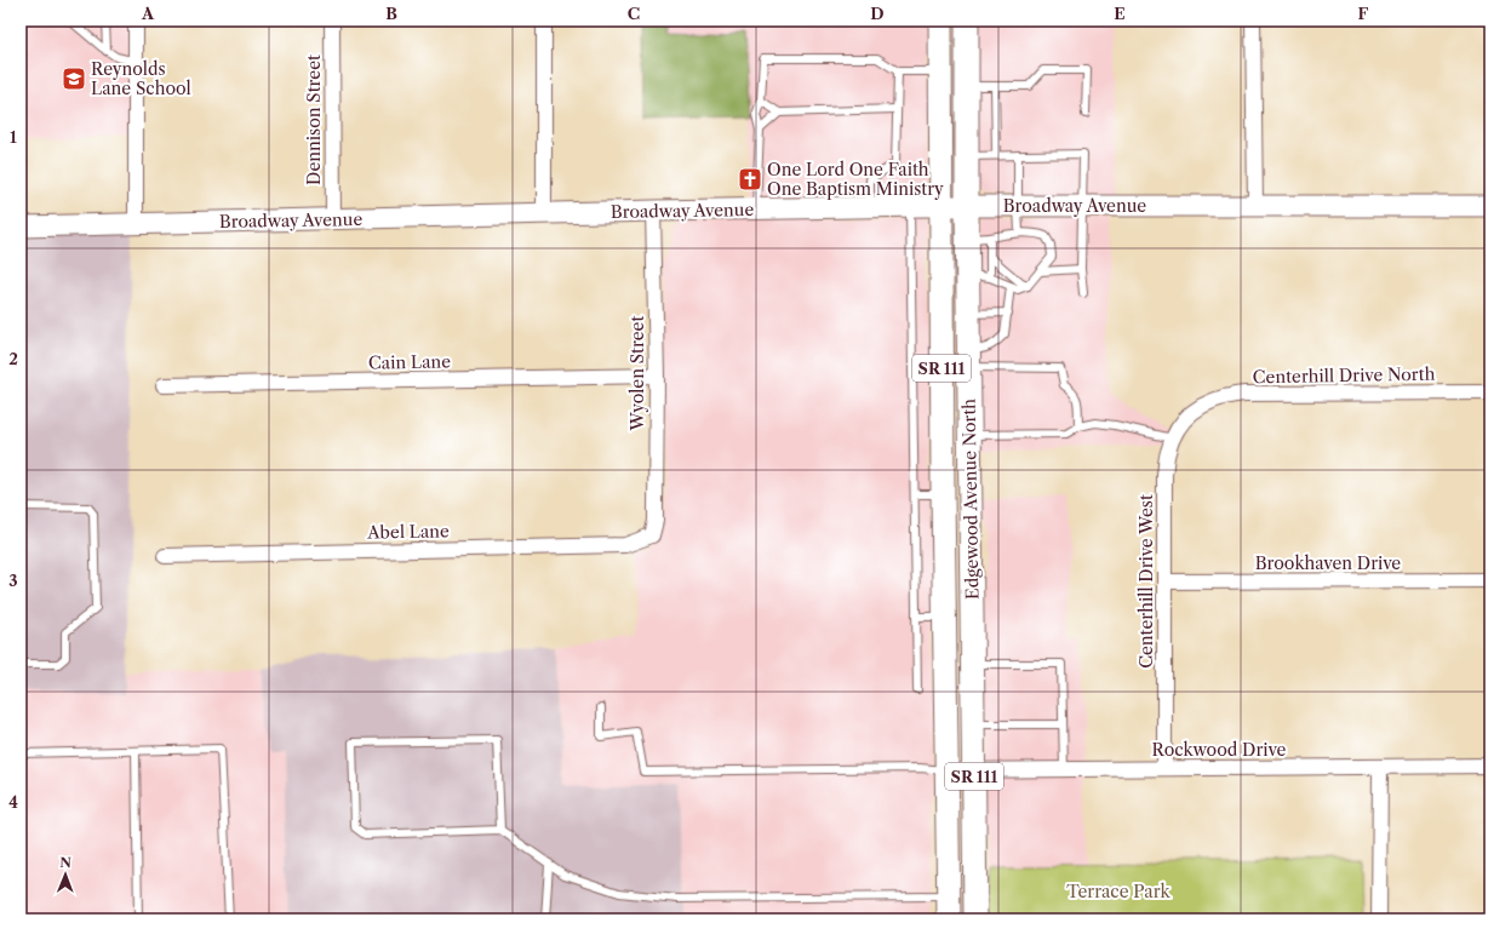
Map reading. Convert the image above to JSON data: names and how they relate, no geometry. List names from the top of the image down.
{
  "streets": {
    "main road": ["SR 111", "Edgewood Avenue North"],
    "street": [
      "Dennison Street",
      "Broadway Avenue",
      "Cain Lane",
      "Wyolen Street",
      "Centerhill Drive North",
      "Abel Lane",
      "Brookhaven Drive",
      "Centerhill Drive West",
      "Rockwood Drive"
    ]
  },
  "crossings": [
    ["Dennison Street", "Broadway Avenue"],
    ["Broadway Avenue", "Wyolen Street"],
    ["Broadway Avenue", "Edgewood Avenue North"],
    ["Cain Lane", "Wyolen Street"],
    ["Wyolen Street", "Abel Lane"],
    ["Centerhill Drive North", "Centerhill Drive West"],
    ["Edgewood Avenue North", "Rockwood Drive"],
    ["Brookhaven Drive", "Centerhill Drive West"],
    ["Centerhill Drive West", "Rockwood Drive"]
  ],
  "parks": ["Terrace Park"],
  "places": {
    "school or university": ["Reynolds Lane School"],
    "church": ["One Lord One Faith One Baptism Ministry"]
  },
  "north": "top",
  "grid": {
    "columns": [
      "A",
      "B",
      "C",
      "D",
      "E",
      "F"
    ],
    "rows": [
      "1",
      "2",
      "3",
      "4"
    ]
  }
}
